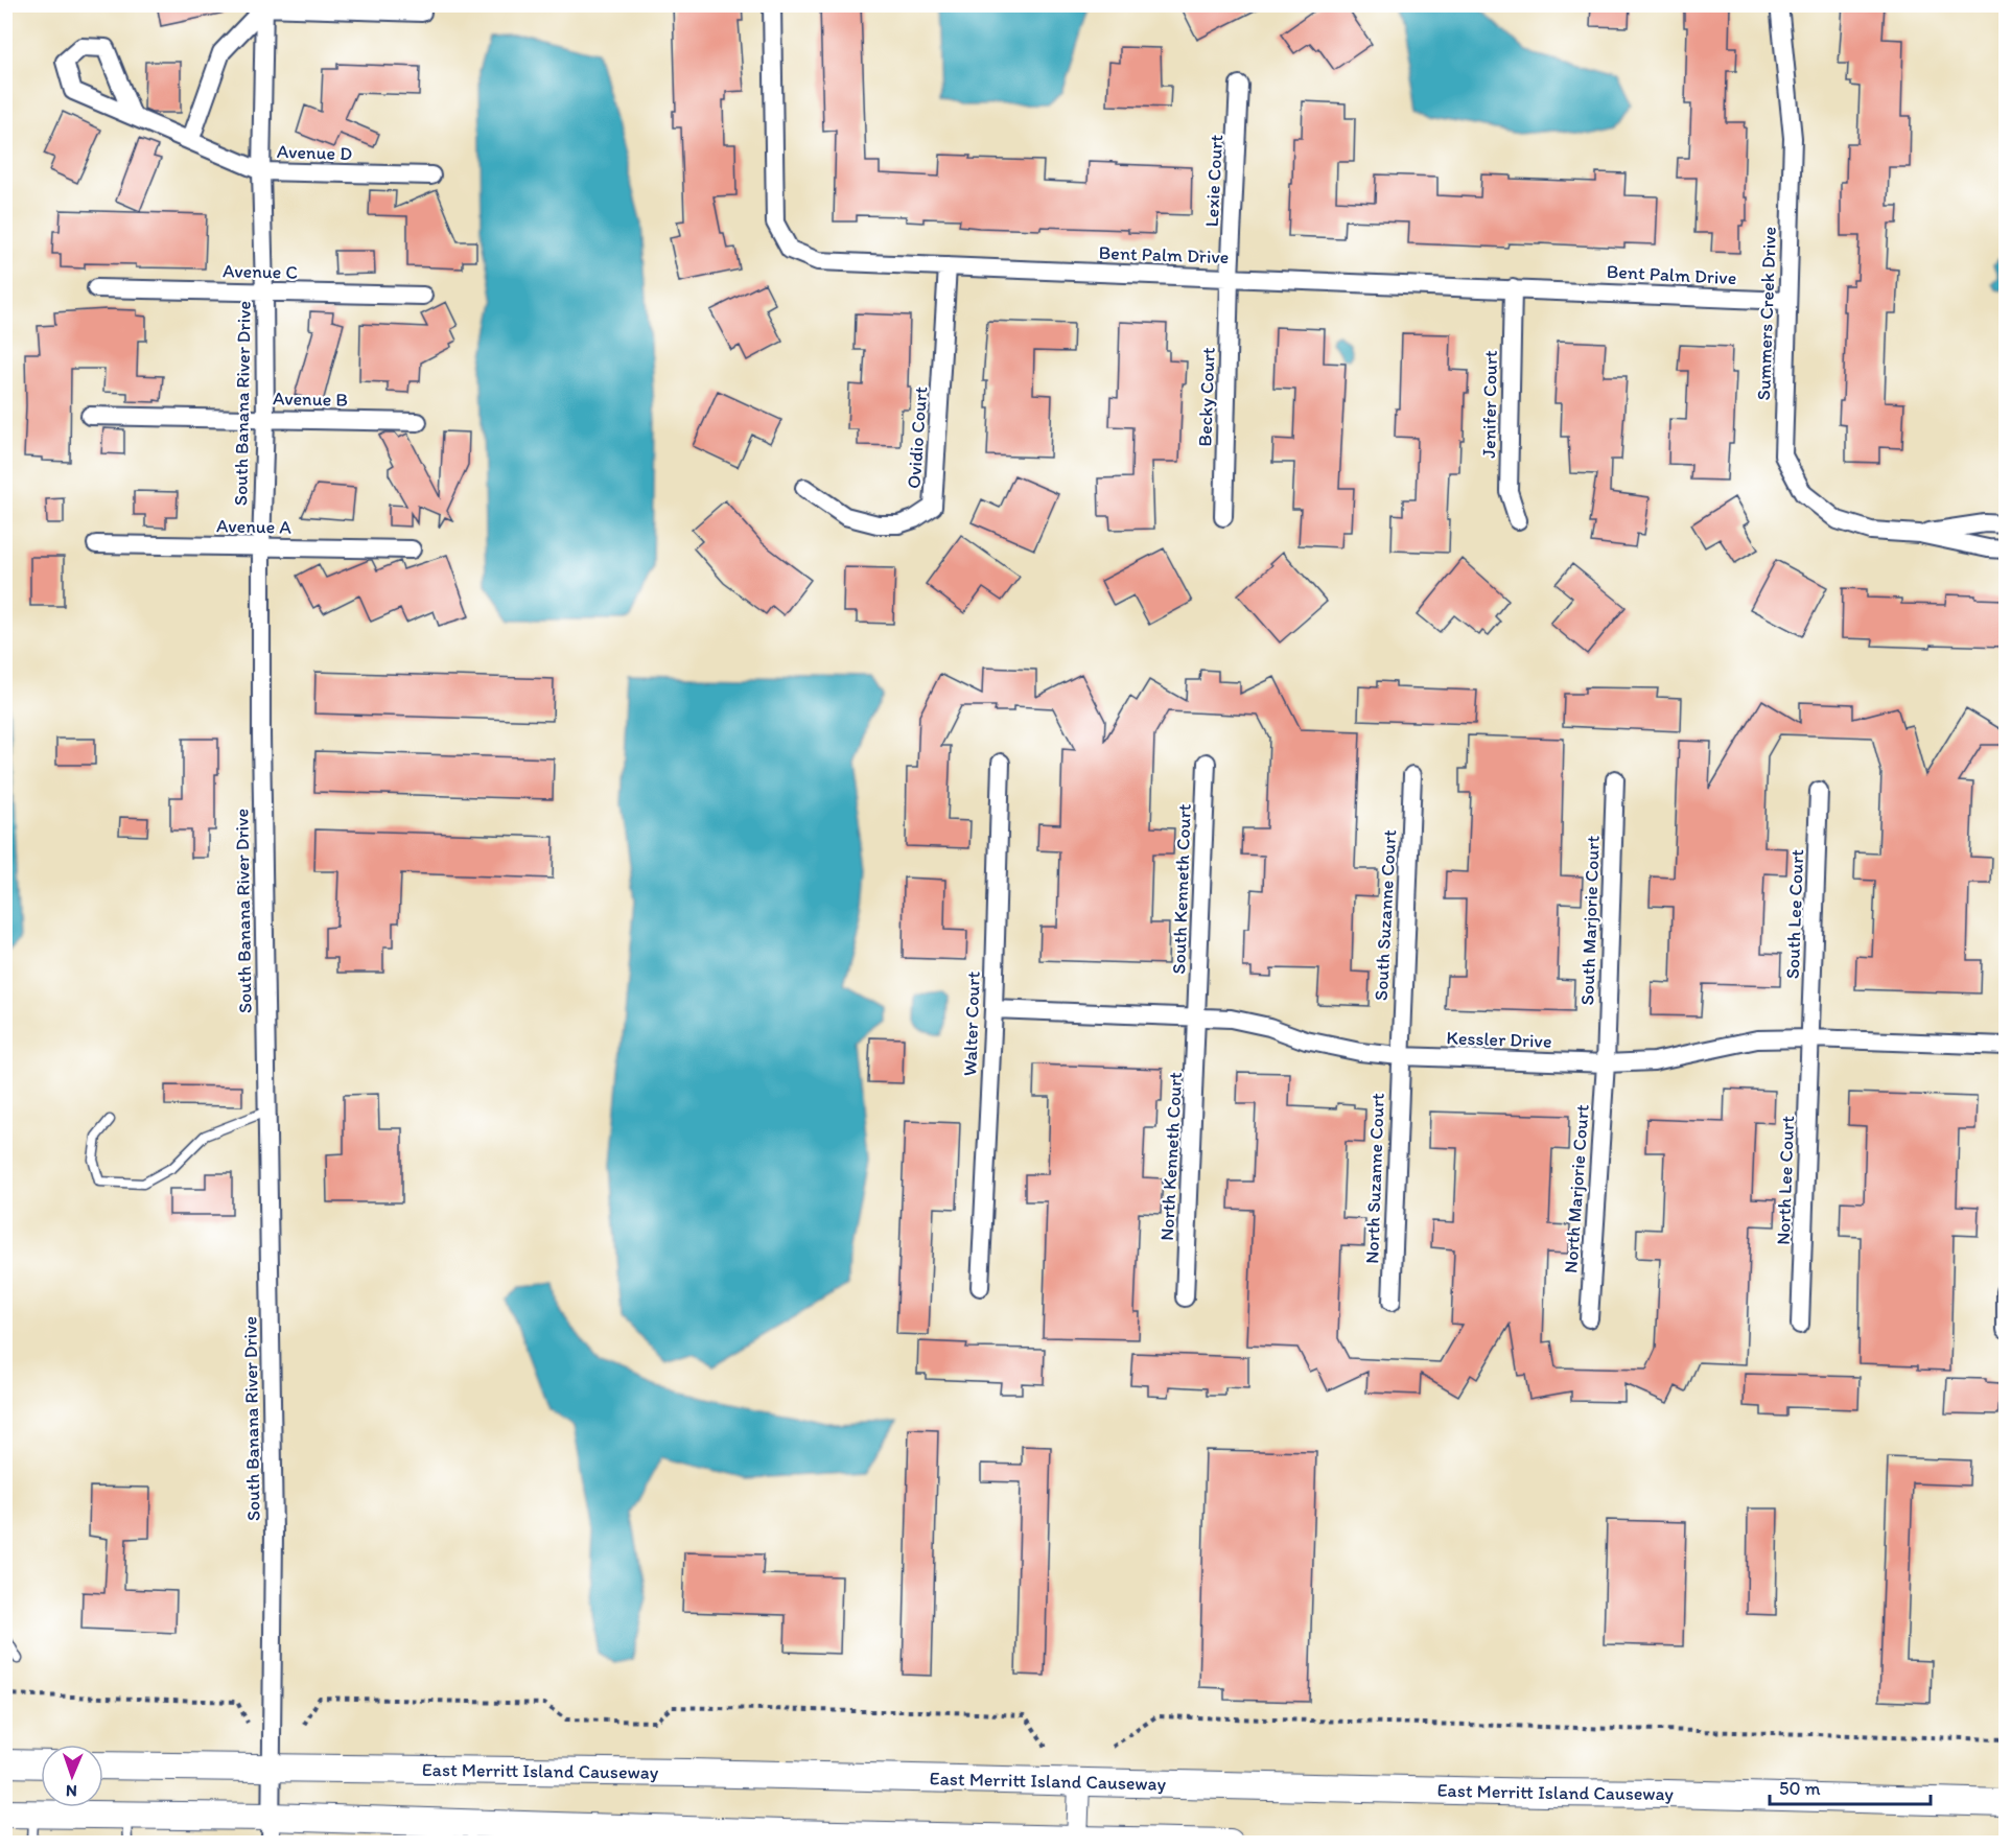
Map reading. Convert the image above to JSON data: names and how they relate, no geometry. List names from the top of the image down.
{
  "streets": {
    "main road": ["East Merritt Island Causeway"],
    "street": [
      "Avenue D",
      "Lexie Court",
      "Bent Palm Drive",
      "Avenue C",
      "Summers Creek Drive",
      "Becky Court",
      "Avenue B",
      "South Banana River Drive",
      "Jenifer Court",
      "Ovidio Court",
      "Avenue A",
      "South Kenneth Court",
      "South Lee Court",
      "South Suzanne Court",
      "South Marjorie Court",
      "Walter Court",
      "Kessler Drive",
      "North Kenneth Court",
      "North Suzanne Court",
      "North Lee Court",
      "North Marjorie Court"
    ]
  },
  "crossings": [
    ["Avenue D", "South Banana River Drive"],
    ["Lexie Court", "Bent Palm Drive"],
    ["Lexie Court", "Becky Court"],
    ["Bent Palm Drive", "Summers Creek Drive"],
    ["Bent Palm Drive", "Becky Court"],
    ["Bent Palm Drive", "Jenifer Court"],
    ["Bent Palm Drive", "Ovidio Court"],
    ["Avenue C", "South Banana River Drive"],
    ["Avenue B", "South Banana River Drive"],
    ["South Banana River Drive", "Avenue A"],
    ["South Banana River Drive", "East Merritt Island Causeway"],
    ["South Kenneth Court", "Kessler Drive"],
    ["South Kenneth Court", "North Kenneth Court"],
    ["South Lee Court", "Kessler Drive"],
    ["South Lee Court", "North Lee Court"],
    ["South Suzanne Court", "Kessler Drive"],
    ["South Suzanne Court", "North Suzanne Court"],
    ["South Marjorie Court", "Kessler Drive"],
    ["South Marjorie Court", "North Marjorie Court"],
    ["Walter Court", "Kessler Drive"],
    ["Kessler Drive", "North Kenneth Court"],
    ["Kessler Drive", "North Suzanne Court"],
    ["Kessler Drive", "North Lee Court"],
    ["Kessler Drive", "North Marjorie Court"]
  ],
  "scale_bar": "50 m",
  "north": "bottom"
}
